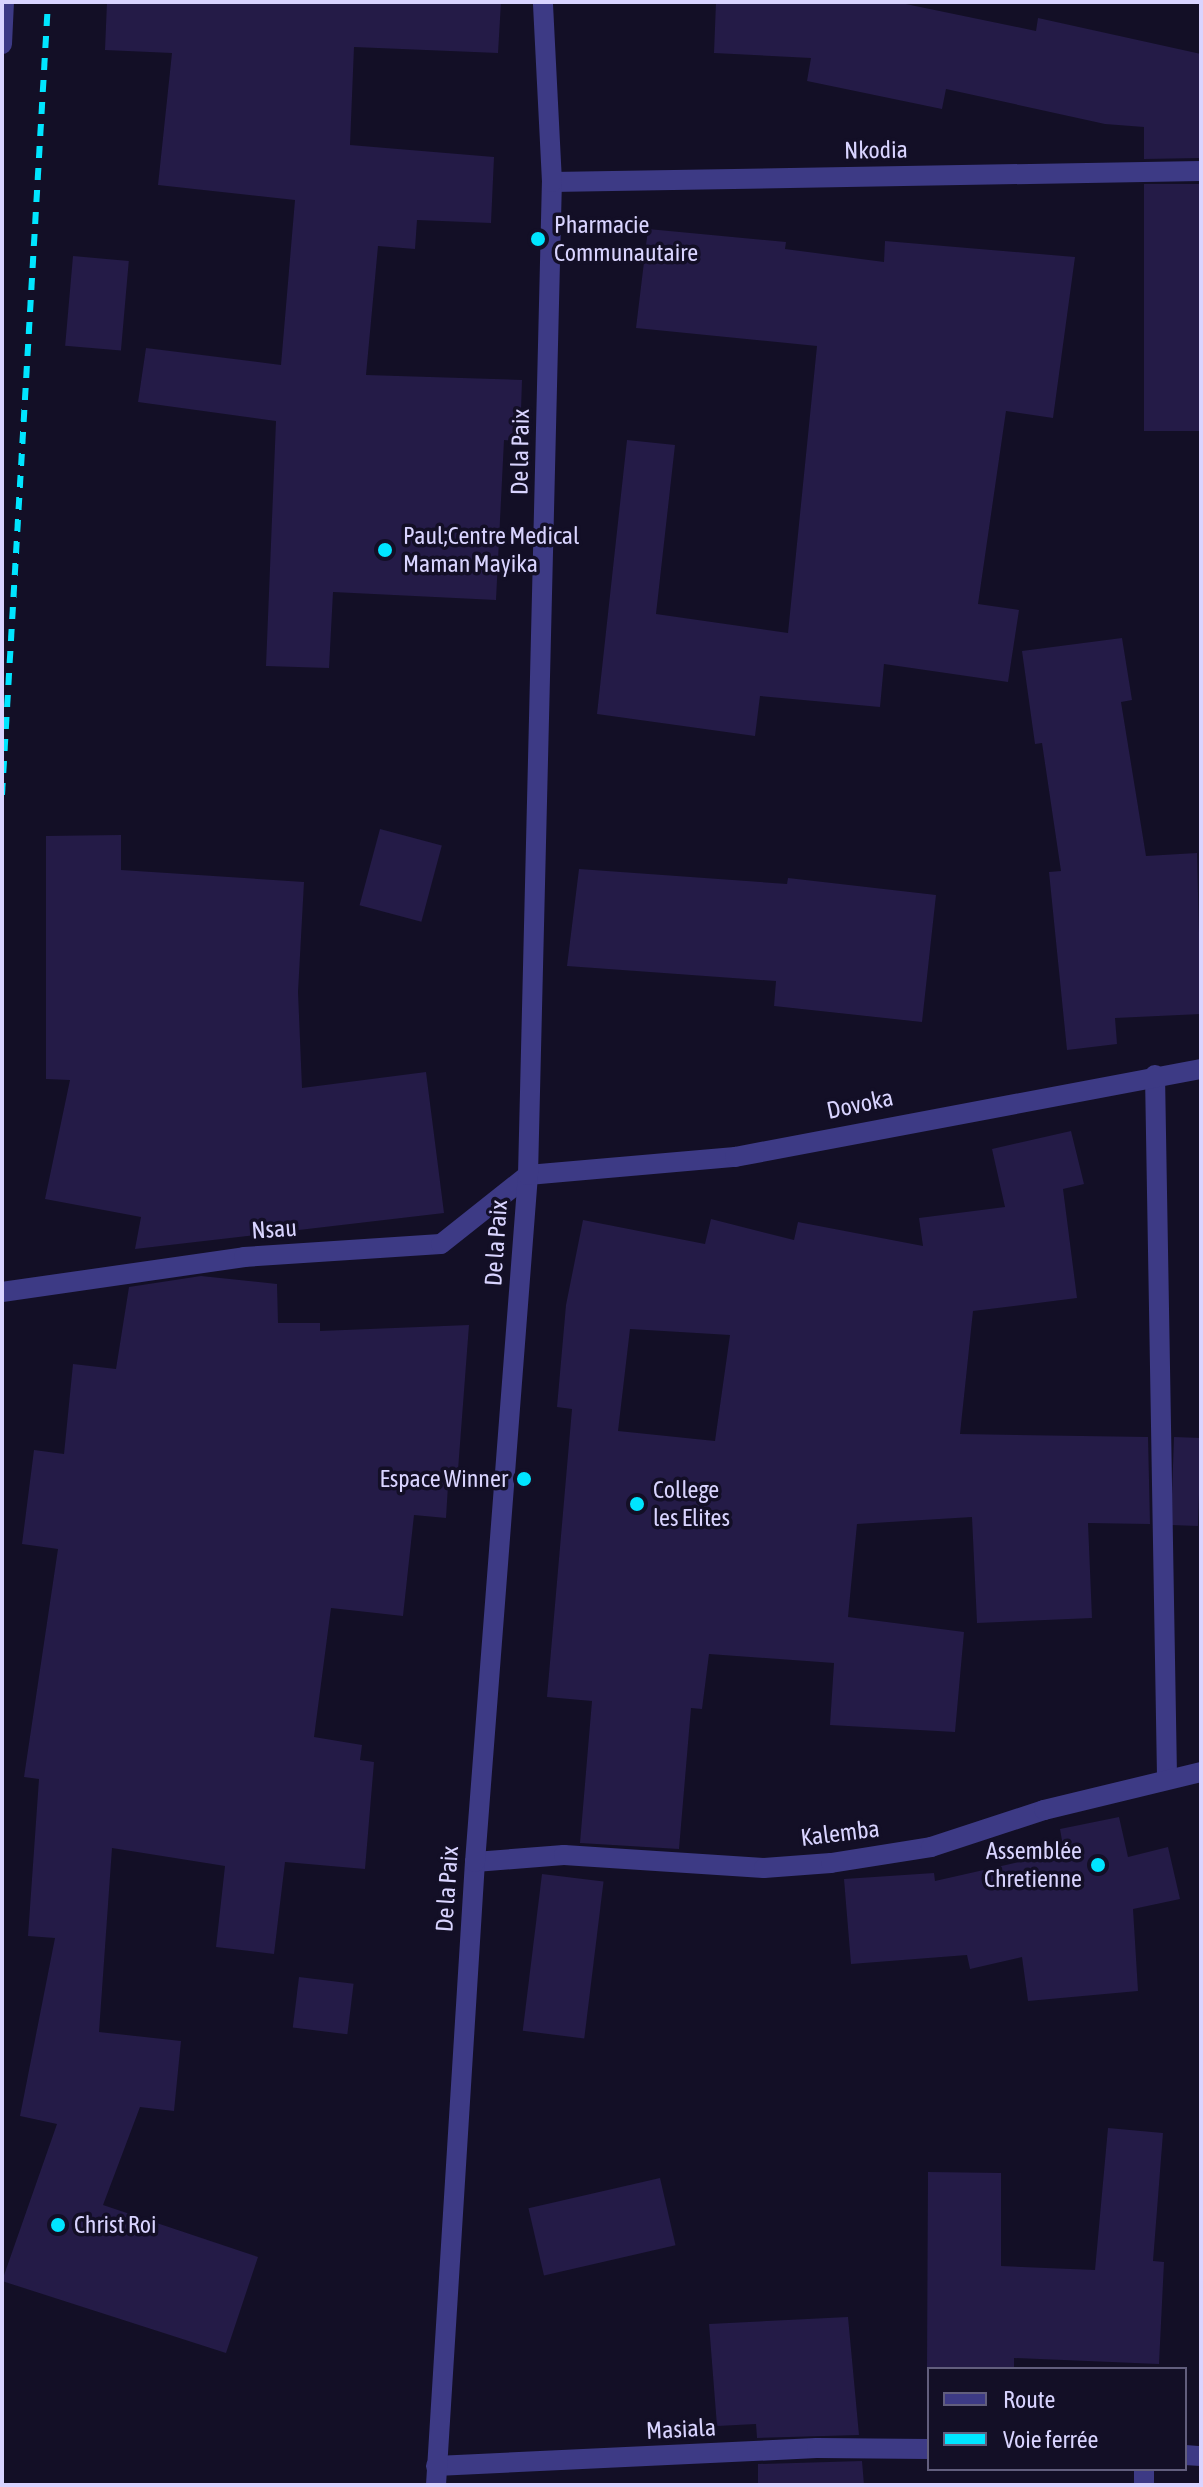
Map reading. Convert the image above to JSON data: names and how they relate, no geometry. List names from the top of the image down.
{
  "streets": {
    "street": [
      "Nkodia",
      "De la Paix",
      "Dovoka",
      "Nsau",
      "Kalemba",
      "Masiala"
    ]
  },
  "crossings": [
    ["Nkodia", "De la Paix"],
    ["De la Paix", "Dovoka"],
    ["De la Paix", "Nsau"],
    ["De la Paix", "Kalemba"],
    ["De la Paix", "Masiala"],
    ["Dovoka", "Nsau"]
  ],
  "places": [
    "Pharmacie Communautaire",
    "Paul;Centre Medical Maman Mayika",
    "Espace Winner",
    "College les Elites",
    "Assemblée Chretienne",
    "Christ Roi"
  ],
  "legend": ["Route", "Voie ferrée"]
}
